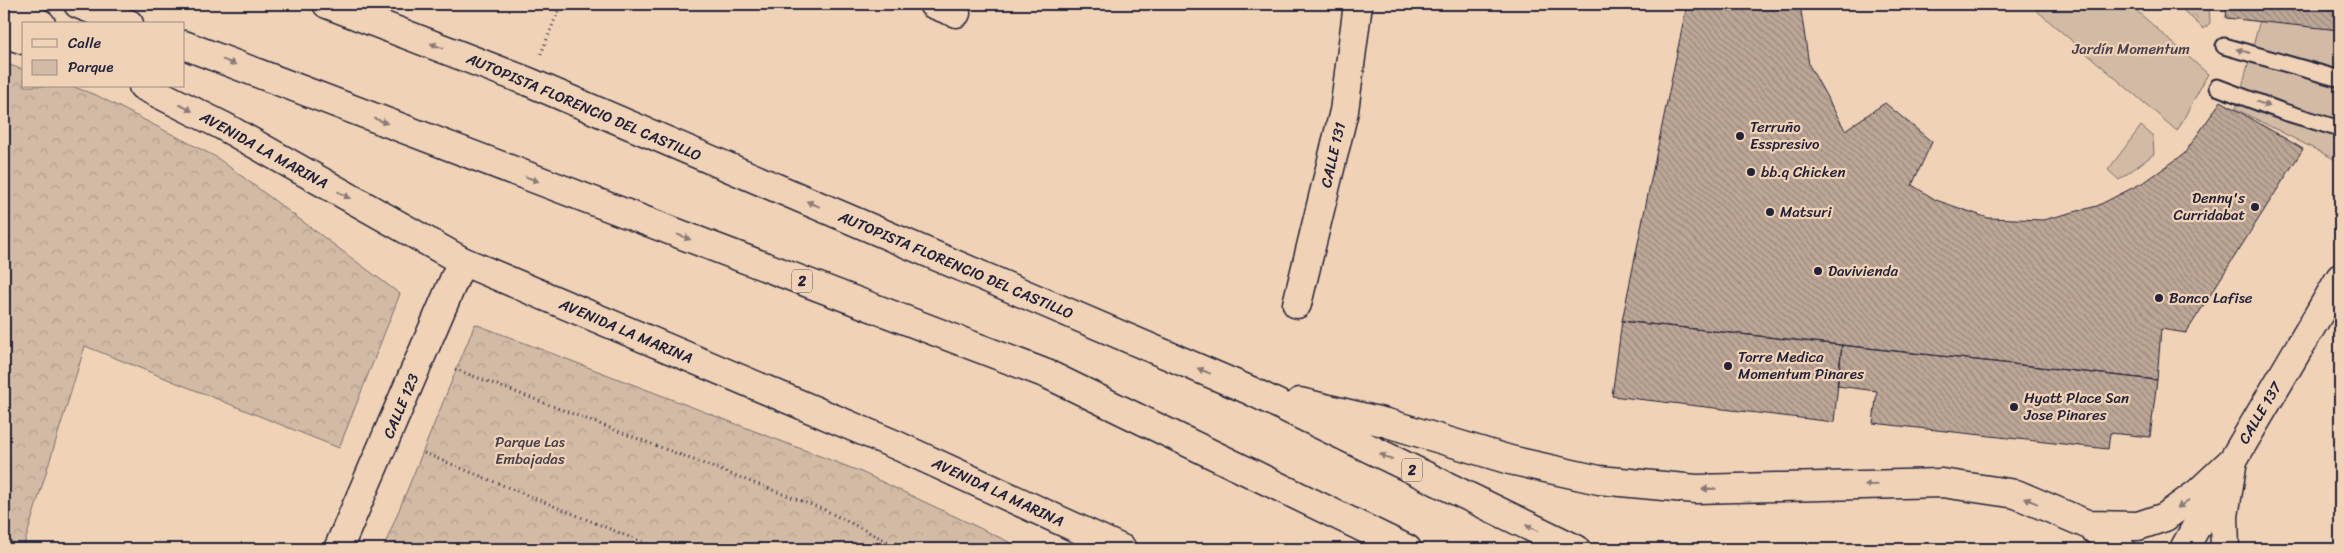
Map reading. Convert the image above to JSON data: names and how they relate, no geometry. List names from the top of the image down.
{
  "streets": {
    "main road": [
      "AUTOPISTA FLORENCIO DEL CASTILLO",
      "AVENIDA LA MARINA",
      "CALLE 131",
      "2",
      "CALLE 123",
      "CALLE 137"
    ]
  },
  "crossings": [
    ["AVENIDA LA MARINA", "CALLE 123"]
  ],
  "parks": ["Jardín Momentum", "Parque Las Embajadas"],
  "places": [
    "Terruño Esspresivo",
    "bb.q Chicken",
    "Denny's Curridabat",
    "Matsuri",
    "Davivienda",
    "Banco Lafise",
    "Torre Medica Momentum Pinares",
    "Hyatt Place San Jose Pinares"
  ],
  "legend": ["Calle", "Parque"]
}
